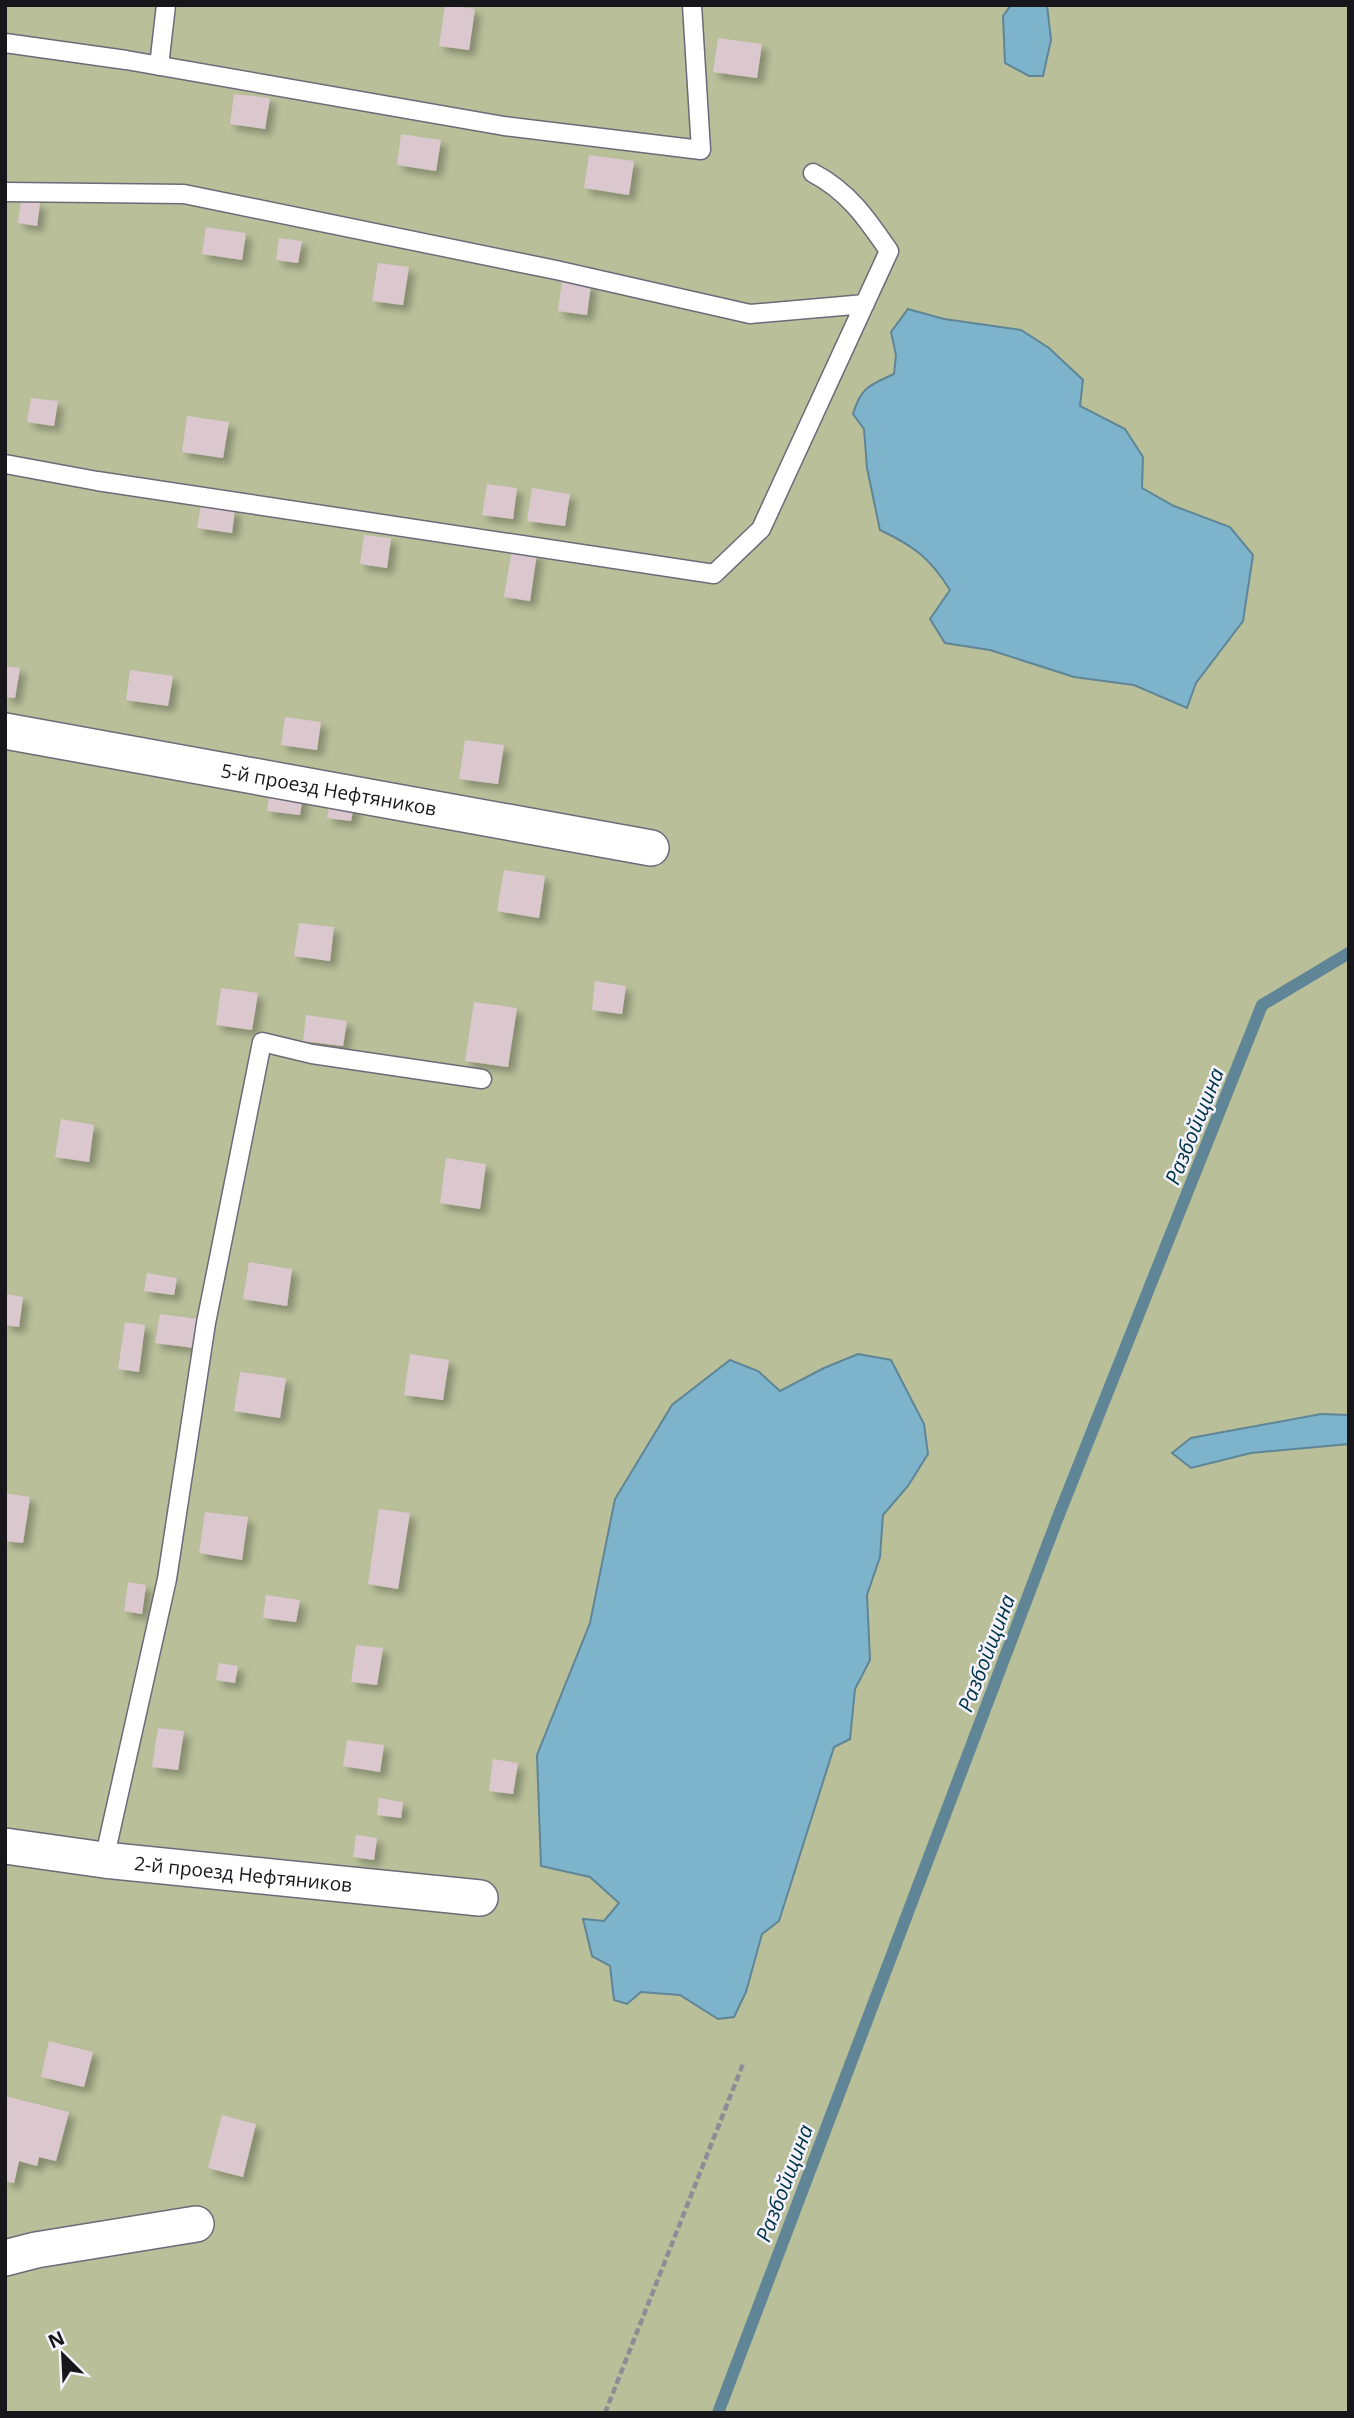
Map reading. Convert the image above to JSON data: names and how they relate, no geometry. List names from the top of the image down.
{
  "streets": {
    "street": ["5-й проезд Нефтяников", "2-й проезд Нефтяников"]
  },
  "water": ["Разбойщина"],
  "north": "top left"
}
